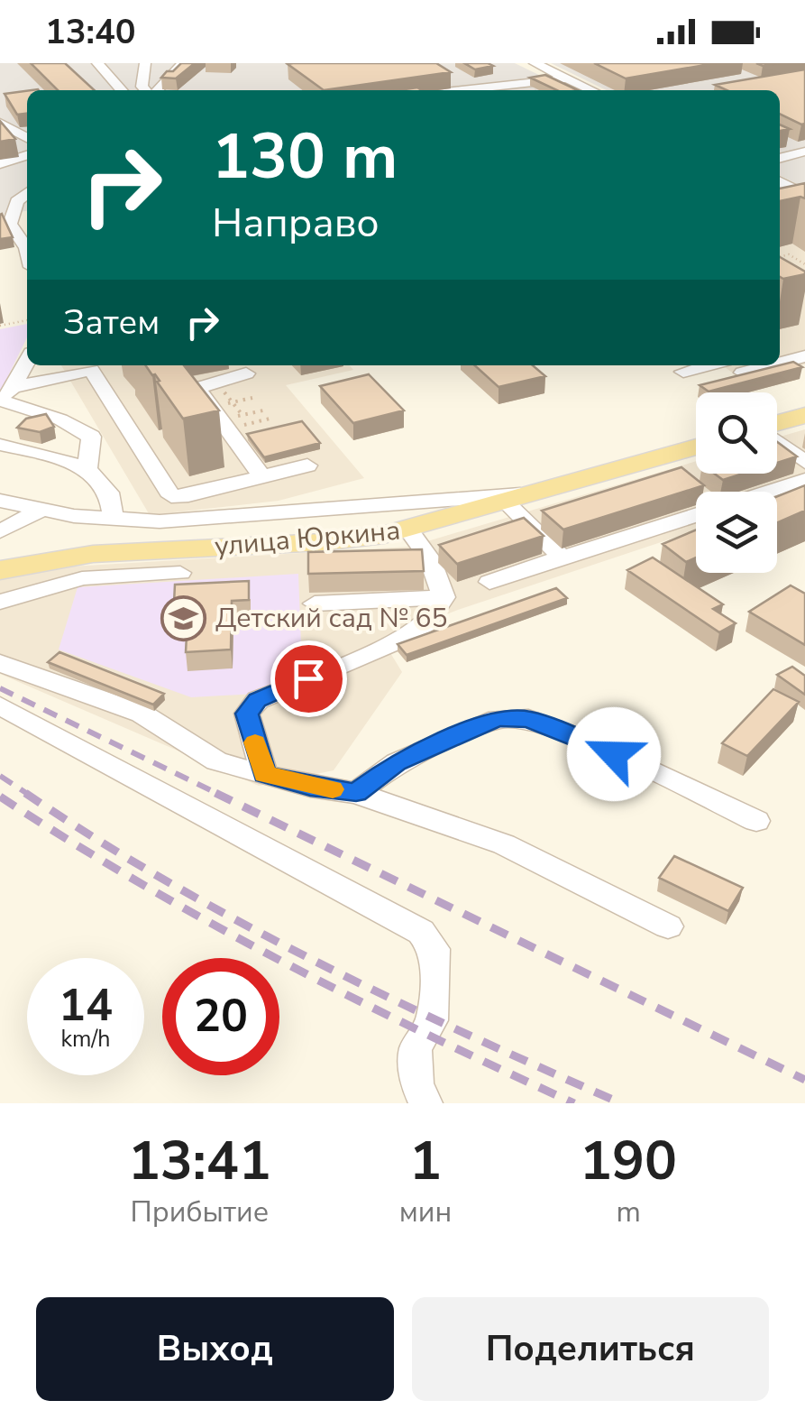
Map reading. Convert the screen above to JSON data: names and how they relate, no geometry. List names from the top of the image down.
{
  "streets": {
    "main road": ["улица Юркина"]
  },
  "places": {
    "school or university": ["Детский сад № 65"]
  },
  "page": {
    "status": "13:40",
    "turn": ["130 m", "Направо"],
    "then": "Затем",
    "speed": "14 km/h",
    "limit": "20",
    "eta": [
      "13:41",
      "Прибытие",
      "1",
      "мин",
      "190",
      "m"
    ],
    "buttons": ["Выход", "Поделиться"]
  }
}
